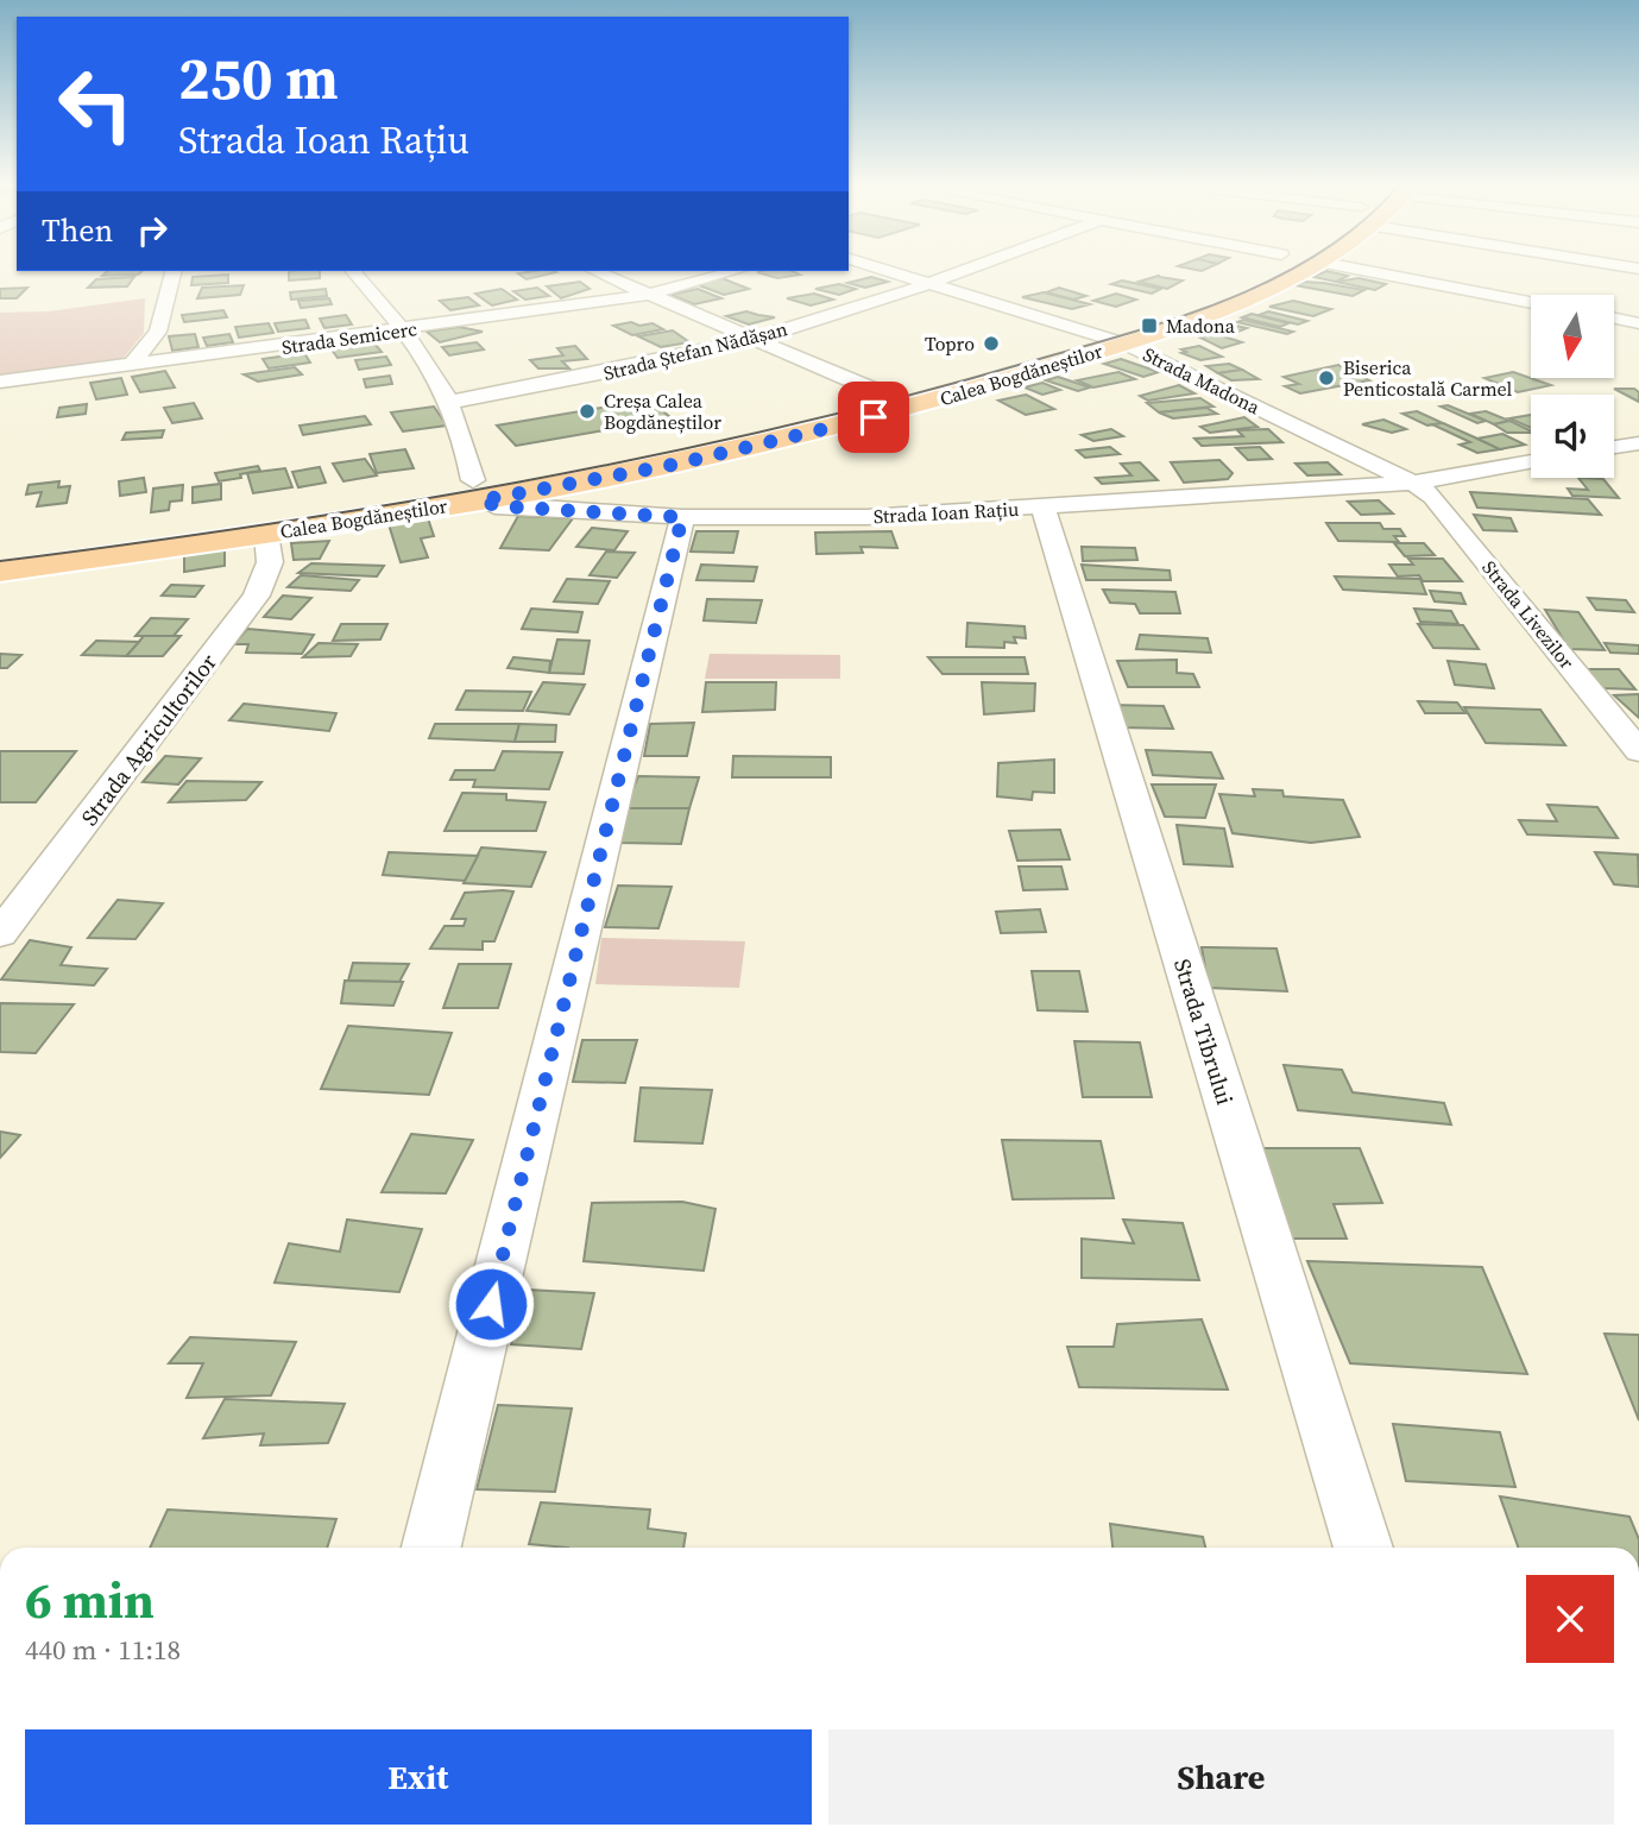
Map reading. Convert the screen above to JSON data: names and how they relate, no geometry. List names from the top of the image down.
{
  "streets": {
    "main road": ["Calea Bogdăneștilor"],
    "street": [
      "Strada Semicerc",
      "Strada Ștefan Nădășan",
      "Strada Madona",
      "Strada Ioan Rațiu",
      "Strada Livezilor",
      "Strada Agricultorilor",
      "Strada Tibrului"
    ]
  },
  "crossings": [
    ["Strada Ștefan Nădășan", "Strada Madona"],
    ["Calea Bogdăneștilor", "Strada Madona"],
    ["Calea Bogdăneștilor", "Strada Ioan Rațiu"],
    ["Calea Bogdăneștilor", "Strada Agricultorilor"],
    ["Strada Madona", "Strada Ioan Rațiu"],
    ["Strada Madona", "Strada Livezilor"],
    ["Strada Ioan Rațiu", "Strada Livezilor"],
    ["Strada Ioan Rațiu", "Strada Tibrului"]
  ],
  "places": {
    "transit": ["Madona"],
    "other": ["Topro", "Biserica Penticostală Carmel", "Creșa Calea Bogdăneștilor"]
  },
  "north": "bottom",
  "page": {
    "turn": ["250 m", "Strada Ioan Rațiu"],
    "then": "Then",
    "heading": ["6 min", "440 m · 11:18"],
    "buttons": ["Exit", "Share"]
  }
}
